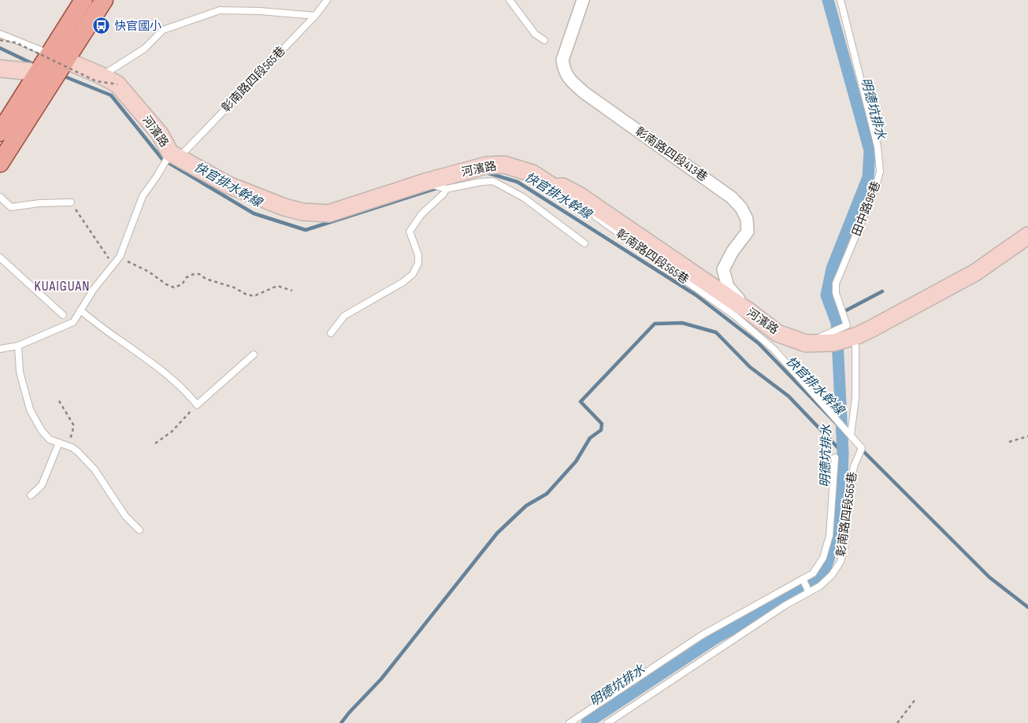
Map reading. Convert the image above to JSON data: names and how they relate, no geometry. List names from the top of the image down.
{
  "streets": {
    "street": ["河濱路", "彰南路四段413巷"],
    "lane": ["彰南路四段565巷", "田中路96巷"]
  },
  "crossings": [
    ["彰南路四段565巷", "河濱路"],
    ["河濱路", "彰南路四段413巷"],
    ["河濱路", "田中路96巷"]
  ],
  "districts": ["KUAIGUAN"],
  "water": ["明德坑排水", "快官排水幹線"],
  "places": {
    "bus stop": ["快官國小"]
  }
}
